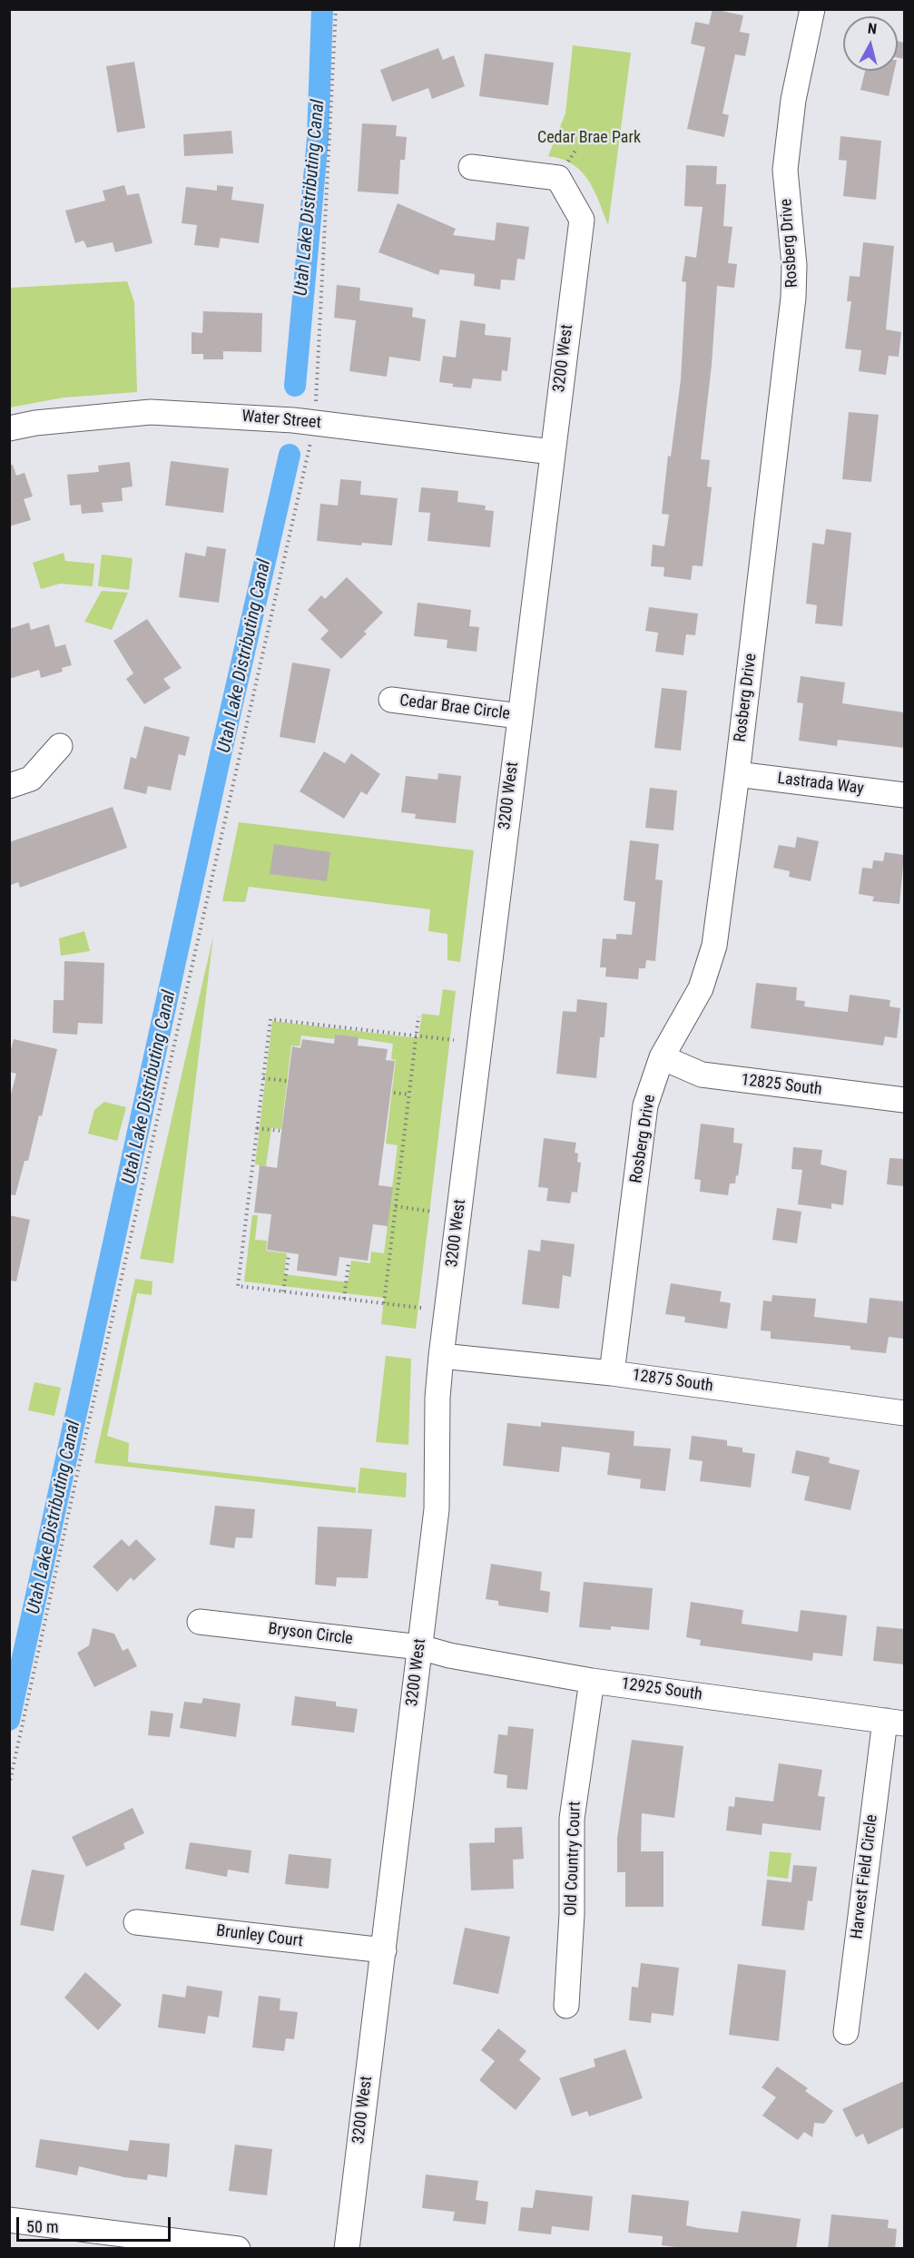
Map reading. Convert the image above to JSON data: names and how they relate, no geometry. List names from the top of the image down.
{
  "streets": {
    "street": [
      "Rosberg Drive",
      "3200 West",
      "Water Street",
      "Cedar Brae Circle",
      "Lastrada Way",
      "12825 South",
      "12875 South",
      "Bryson Circle",
      "12925 South",
      "Old Country Court",
      "Harvest Field Circle",
      "Brunley Court"
    ]
  },
  "crossings": [
    ["Rosberg Drive", "Lastrada Way"],
    ["Rosberg Drive", "12825 South"],
    ["Rosberg Drive", "12875 South"],
    ["3200 West", "Water Street"],
    ["3200 West", "Cedar Brae Circle"],
    ["3200 West", "12875 South"],
    ["3200 West", "Bryson Circle"],
    ["3200 West", "12925 South"],
    ["3200 West", "Brunley Court"],
    ["Bryson Circle", "12925 South"],
    ["12925 South", "Old Country Court"],
    ["12925 South", "Harvest Field Circle"]
  ],
  "water": ["Utah Lake Distributing Canal"],
  "parks": ["Cedar Brae Park"],
  "scale_bar": "50 m",
  "north": "top"
}
